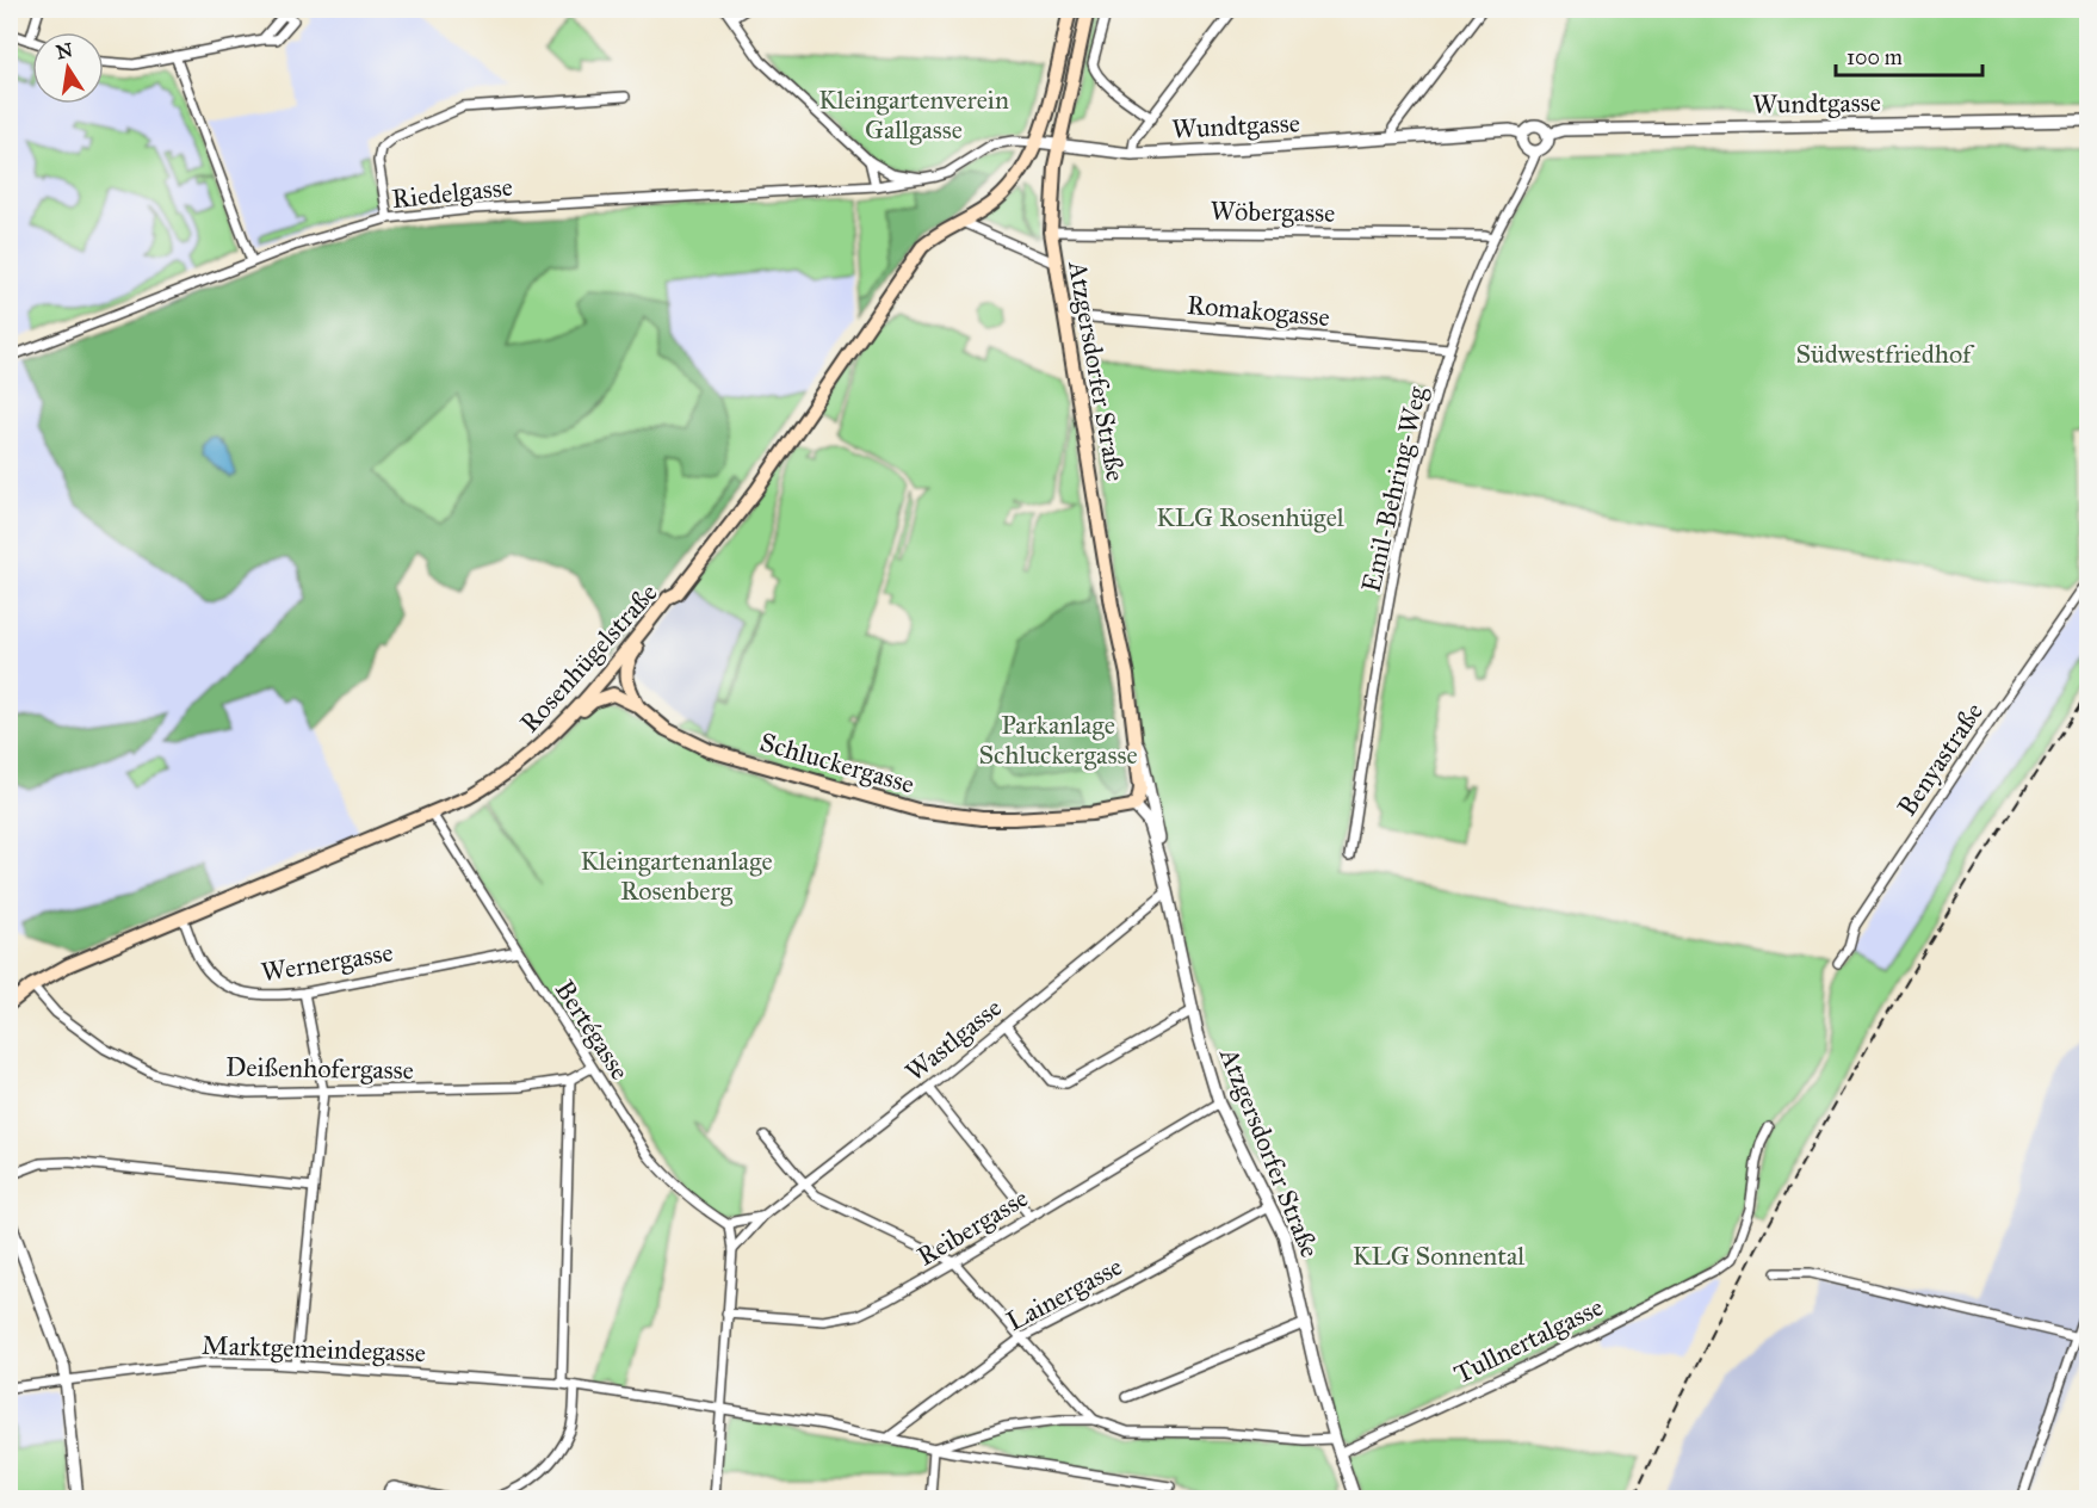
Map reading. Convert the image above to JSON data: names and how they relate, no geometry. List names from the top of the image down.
{
  "streets": {
    "main road": ["Atzgersdorfer Straße", "Rosenhügelstraße", "Schluckergasse"],
    "street": [
      "Wundtgasse",
      "Riedelgasse",
      "Wöbergasse",
      "Romakogasse",
      "Emil-Behring-Weg",
      "Benyastraße",
      "Wernergasse",
      "Bertégasse",
      "Wastlgasse",
      "Deißenhofergasse",
      "Reibergasse",
      "Lainergasse",
      "Tullnertalgasse",
      "Marktgemeindegasse"
    ]
  },
  "crossings": [
    ["Wundtgasse", "Riedelgasse"],
    ["Wundtgasse", "Atzgersdorfer Straße"],
    ["Wundtgasse", "Emil-Behring-Weg"],
    ["Wundtgasse", "Rosenhügelstraße"],
    ["Riedelgasse", "Rosenhügelstraße"],
    ["Wöbergasse", "Atzgersdorfer Straße"],
    ["Wöbergasse", "Emil-Behring-Weg"],
    ["Romakogasse", "Atzgersdorfer Straße"],
    ["Romakogasse", "Emil-Behring-Weg"],
    ["Atzgersdorfer Straße", "Schluckergasse"],
    ["Atzgersdorfer Straße", "Wastlgasse"],
    ["Atzgersdorfer Straße", "Reibergasse"],
    ["Atzgersdorfer Straße", "Lainergasse"],
    ["Atzgersdorfer Straße", "Tullnertalgasse"],
    ["Rosenhügelstraße", "Schluckergasse"],
    ["Rosenhügelstraße", "Wernergasse"],
    ["Rosenhügelstraße", "Bertégasse"],
    ["Rosenhügelstraße", "Deißenhofergasse"],
    ["Wernergasse", "Bertégasse"],
    ["Bertégasse", "Wastlgasse"],
    ["Bertégasse", "Deißenhofergasse"]
  ],
  "parks": [
    "Kleingartenverein Gallgasse",
    "Südwestfriedhof",
    "KLG Rosenhügel",
    "Parkanlage Schluckergasse",
    "Kleingartenanlage Rosenberg",
    "KLG Sonnental"
  ],
  "scale_bar": "100 m",
  "north": "top"
}
